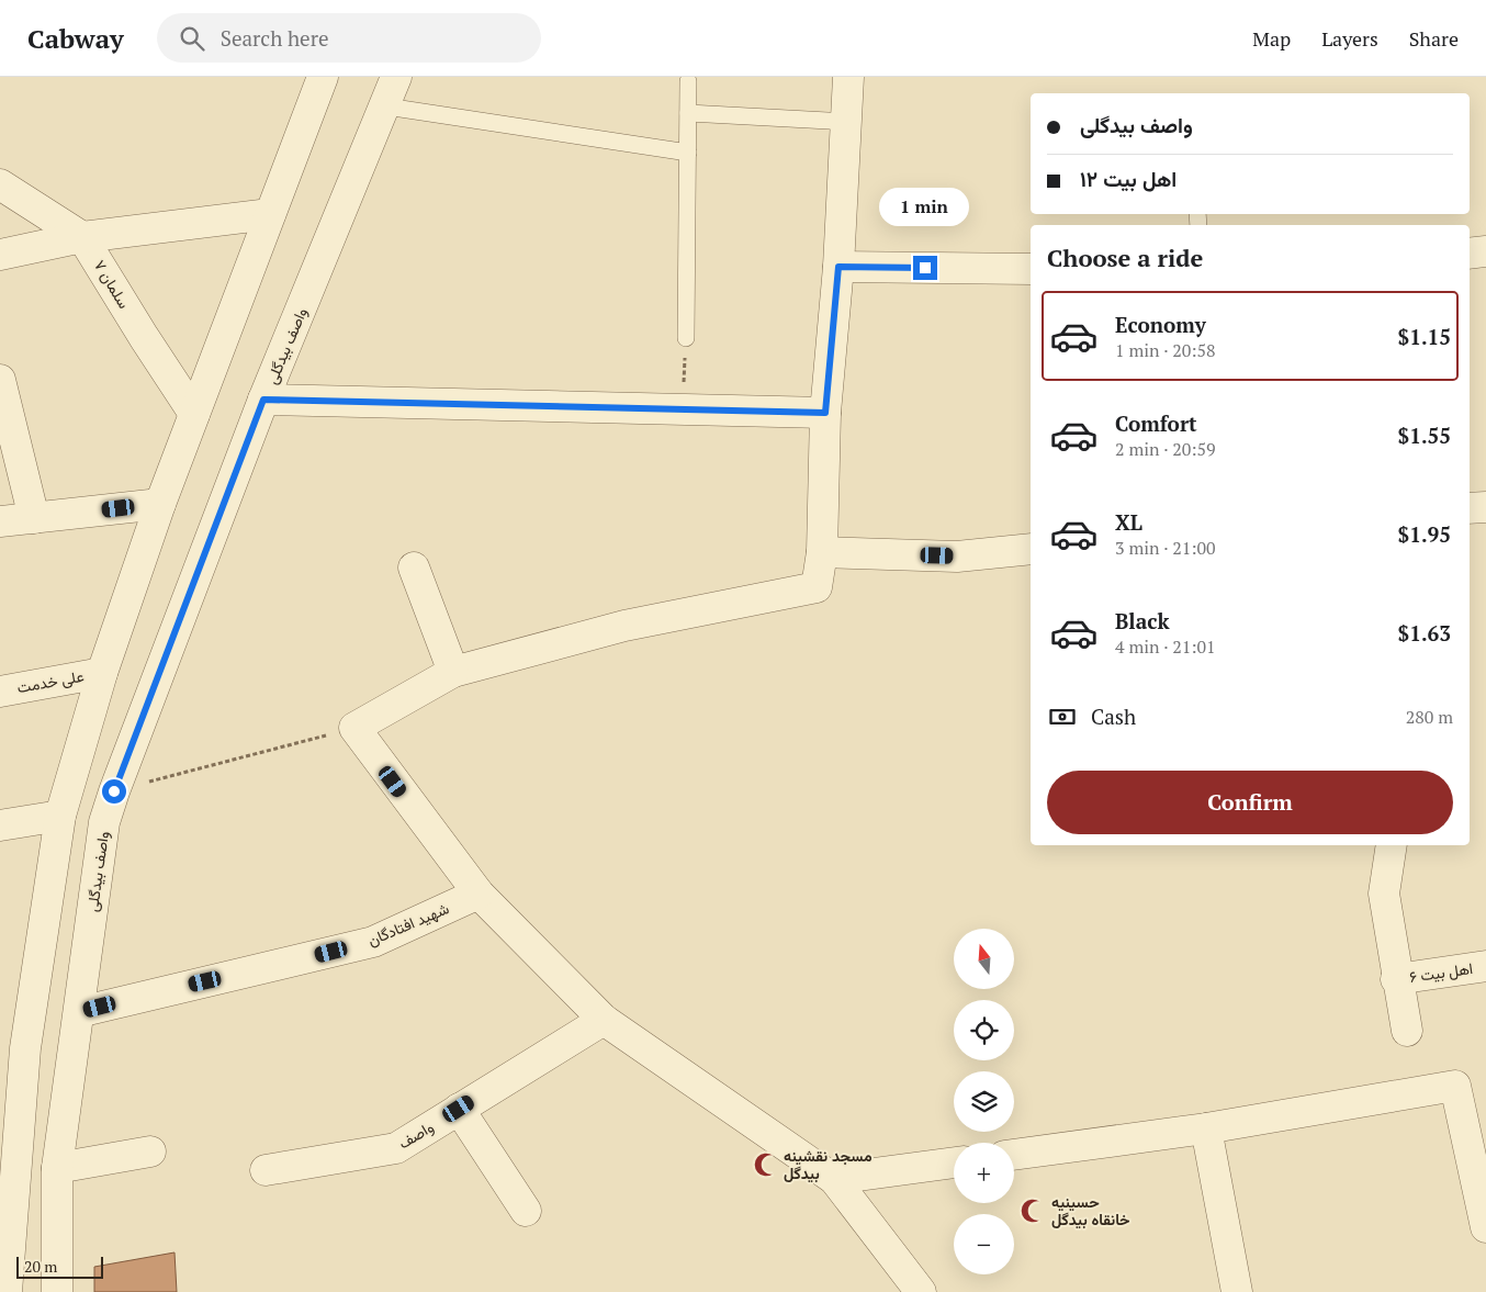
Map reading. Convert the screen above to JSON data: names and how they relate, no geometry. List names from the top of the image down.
{
  "streets": {
    "street": [
      "سلمان ۷",
      "واصف بیدگلی",
      "علی خدمت",
      "شهید افتادگان",
      "اهل بیت ۶",
      "واصف"
    ]
  },
  "crossings": [
    ["واصف بیدگلی", "شهید افتادگان"]
  ],
  "places": {
    "mosque": ["مسجد نقشینه بیدگل", "حسینیه خانقاه بیدگل"]
  },
  "scale_bar": "20 m",
  "north": "top",
  "page": {
    "header": "Cabway",
    "search": "Search here",
    "nav": ["Map", "Layers", "Share"],
    "banner": ["واصف بیدگلی", "اهل بیت ۱۲"],
    "bubble": "1 min",
    "heading": "Choose a ride",
    "list": [
      {
        "name": "Economy",
        "note": "1 min · 20:58",
        "value": "$1.15"
      },
      {
        "name": "Comfort",
        "note": "2 min · 20:59",
        "value": "$1.55"
      },
      {
        "name": "XL",
        "note": "3 min · 21:00",
        "value": "$1.95"
      },
      {
        "name": "Black",
        "note": "4 min · 21:01",
        "value": "$1.63"
      }
    ],
    "pay": ["Cash", "280 m"],
    "buttons": "Confirm",
    "map_buttons": ["+", "−"],
    "scale": "20 m"
  }
}
